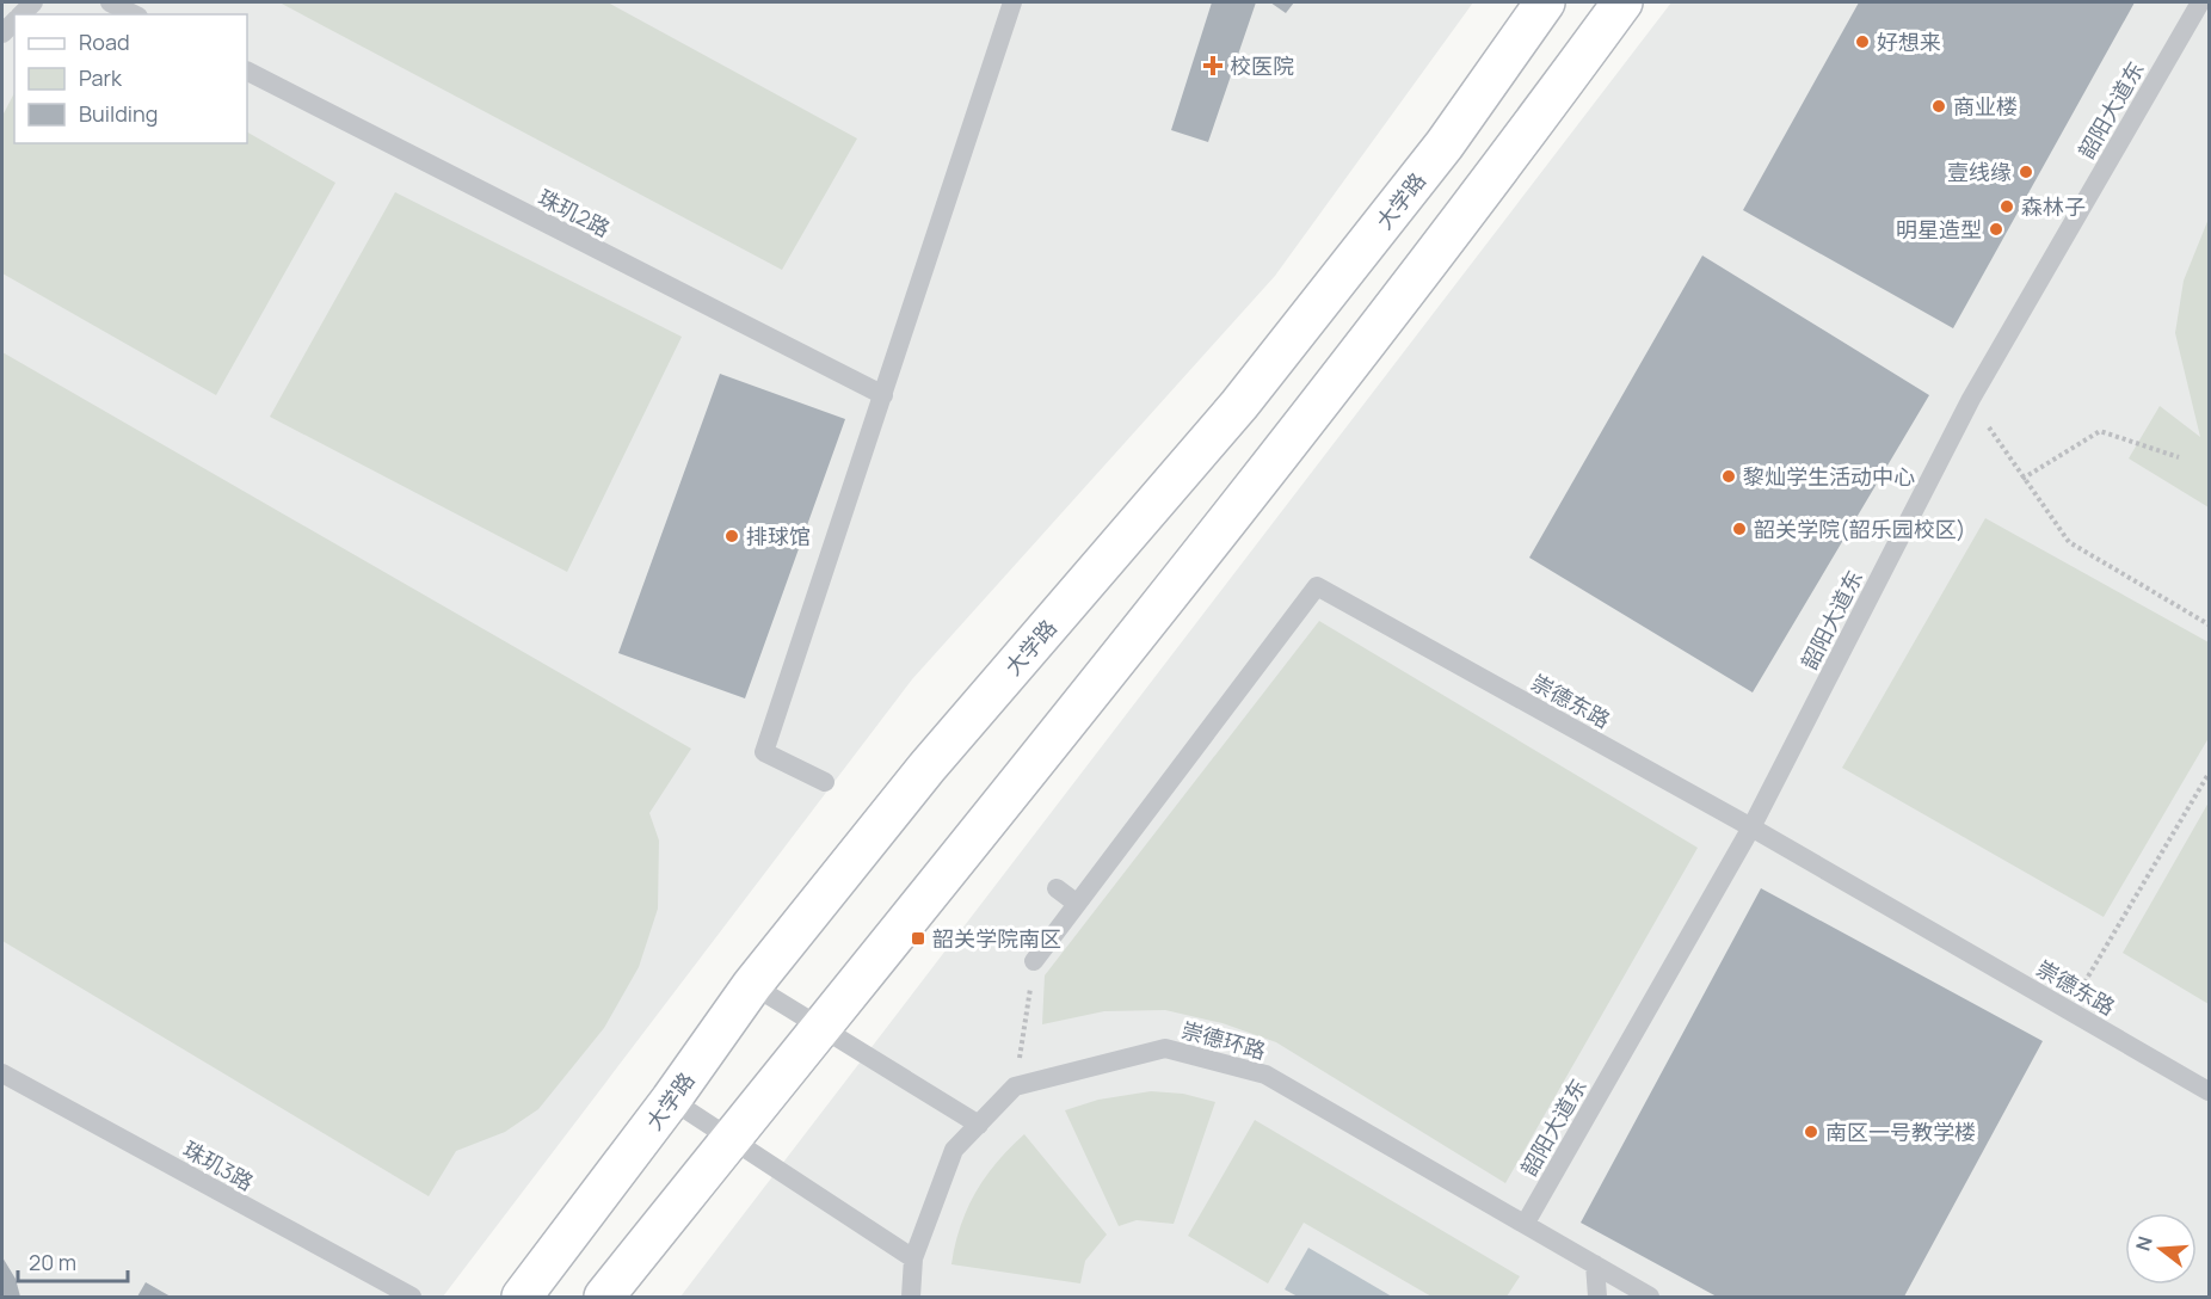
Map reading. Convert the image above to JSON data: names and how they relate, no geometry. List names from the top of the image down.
{
  "streets": {
    "main road": ["大学路"],
    "lane": [
      "韶阳大道东",
      "珠玑2路",
      "崇德东路",
      "崇德环路",
      "珠玑3路"
    ]
  },
  "crossings": [
    ["韶阳大道东", "崇德东路"],
    ["韶阳大道东", "崇德环路"]
  ],
  "places": {
    "other": [
      "好想来",
      "商业楼",
      "壹线缘",
      "森林子",
      "明星造型",
      "黎灿学生活动中心",
      "韶关学院(韶乐园校区)",
      "排球馆",
      "南区一号教学楼"
    ],
    "health": ["校医院"],
    "transit": ["韶关学院南区"]
  },
  "legend": ["Road", "Park", "Building"],
  "scale_bar": "20 m",
  "north": "left"
}
